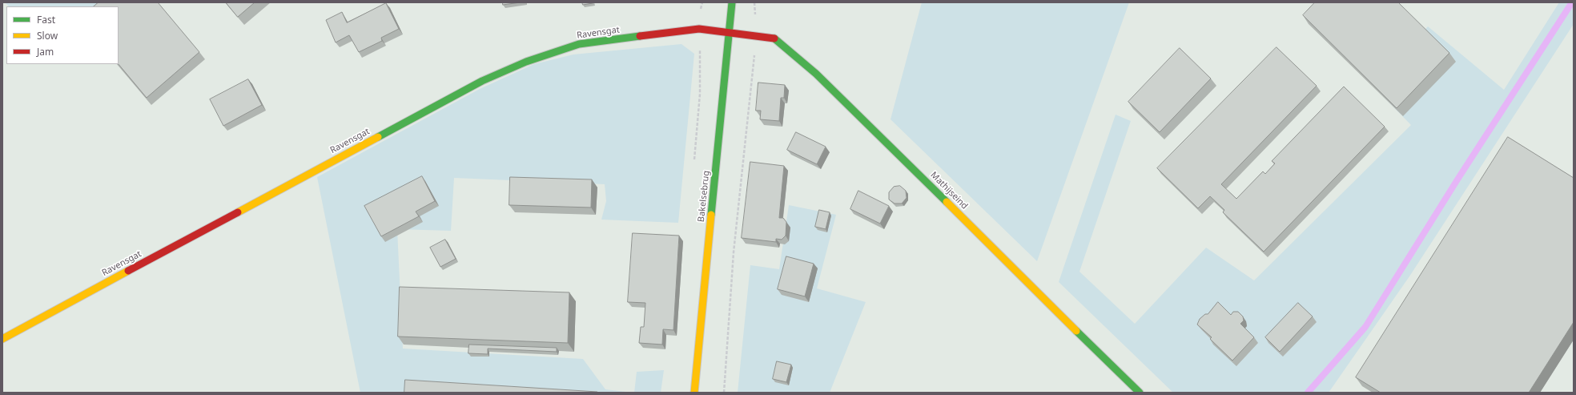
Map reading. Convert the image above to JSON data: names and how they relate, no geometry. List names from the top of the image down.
{
  "streets": {
    "street": ["Ravensgat", "Mathijseind", "Bakelsebrug"]
  },
  "crossings": [
    ["Ravensgat", "Mathijseind"],
    ["Ravensgat", "Bakelsebrug"],
    ["Mathijseind", "Bakelsebrug"]
  ],
  "legend": ["Fast", "Slow", "Jam"]
}
